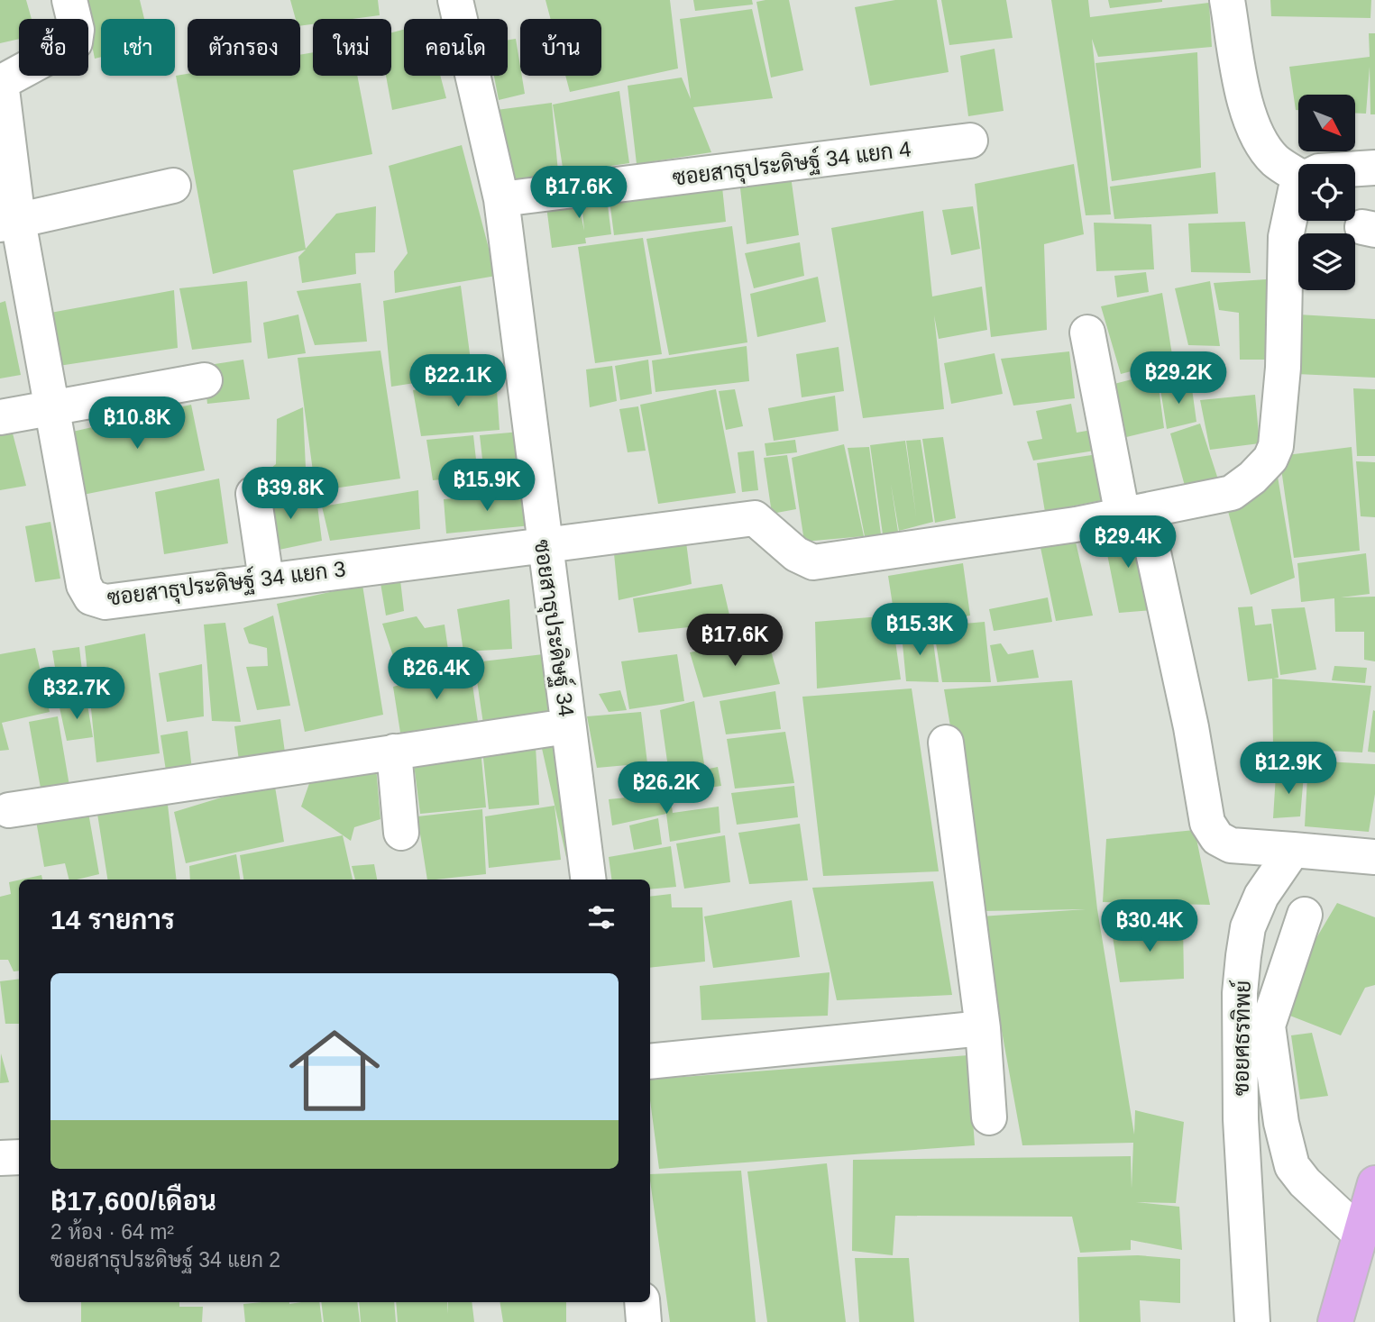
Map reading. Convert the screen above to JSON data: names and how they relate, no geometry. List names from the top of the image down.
{
  "streets": {
    "street": [
      "ซอยสาธุประดิษฐ์ 34 แยก 4",
      "ซอยสาธุประดิษฐ์ 34 แยก 3",
      "ซอยสาธุประดิษฐ์ 34",
      "ซอยศธรทิพย์"
    ]
  },
  "crossings": [
    ["ซอยสาธุประดิษฐ์ 34 แยก 4", "ซอยสาธุประดิษฐ์ 34"],
    ["ซอยสาธุประดิษฐ์ 34 แยก 3", "ซอยสาธุประดิษฐ์ 34"]
  ],
  "north": "bottom right",
  "page": {
    "chip": [
      "ซื้อ",
      "เช่า",
      "ตัวกรอง",
      "ใหม่",
      "คอนโด",
      "บ้าน"
    ],
    "price": [
      "฿17.6K",
      "฿29.2K",
      "฿22.1K",
      "฿10.8K",
      "฿15.9K",
      "฿39.8K",
      "฿29.4K",
      "฿15.3K",
      "฿17.6K",
      "฿26.4K",
      "฿32.7K",
      "฿12.9K",
      "฿26.2K",
      "฿30.4K"
    ],
    "heading": "14 รายการ",
    "list": [
      {
        "name": "฿17,600/เดือน",
        "note": "2 ห้อง · 64 m² · ซอยสาธุประดิษฐ์ 34 แยก 2"
      }
    ]
  }
}
